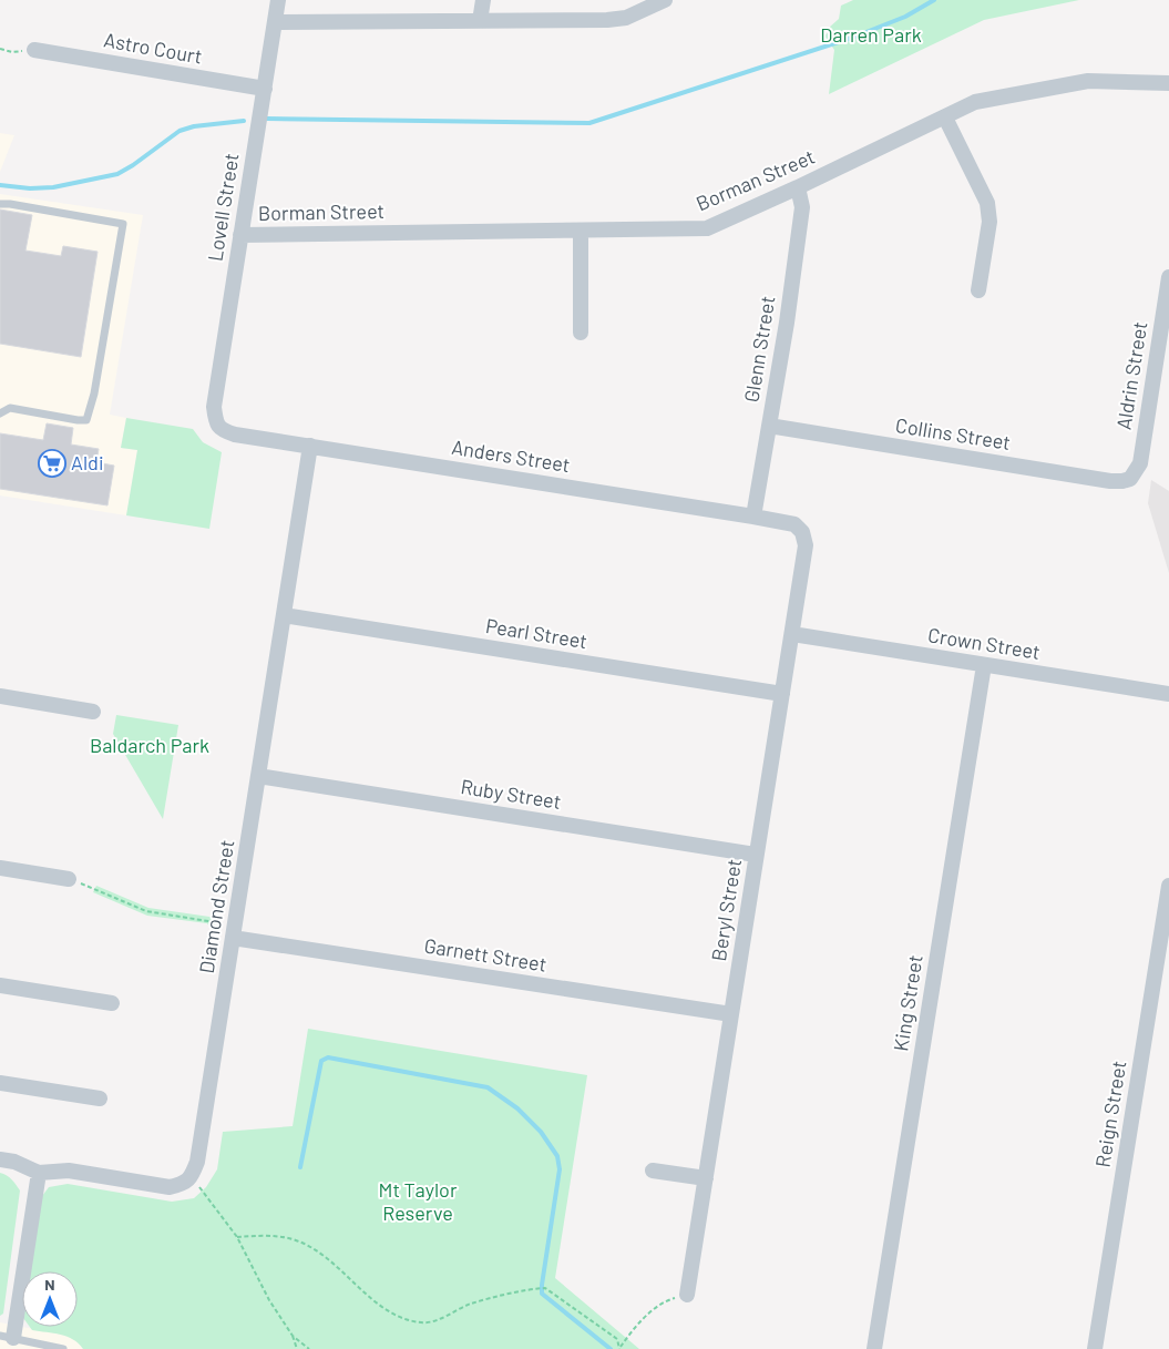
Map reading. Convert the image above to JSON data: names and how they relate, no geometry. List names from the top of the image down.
{
  "streets": {
    "street": [
      "Astro Court",
      "Borman Street",
      "Lovell Street",
      "Glenn Street",
      "Aldrin Street",
      "Collins Street",
      "Anders Street",
      "Pearl Street",
      "Crown Street",
      "Ruby Street",
      "Diamond Street",
      "Beryl Street",
      "Garnett Street",
      "King Street",
      "Reign Street"
    ]
  },
  "crossings": [
    ["Astro Court", "Lovell Street"],
    ["Borman Street", "Lovell Street"],
    ["Borman Street", "Glenn Street"],
    ["Lovell Street", "Anders Street"],
    ["Glenn Street", "Collins Street"],
    ["Glenn Street", "Anders Street"],
    ["Aldrin Street", "Collins Street"],
    ["Anders Street", "Diamond Street"],
    ["Anders Street", "Beryl Street"],
    ["Pearl Street", "Diamond Street"],
    ["Pearl Street", "Beryl Street"],
    ["Crown Street", "Beryl Street"],
    ["Crown Street", "King Street"],
    ["Ruby Street", "Diamond Street"],
    ["Ruby Street", "Beryl Street"],
    ["Diamond Street", "Garnett Street"],
    ["Beryl Street", "Garnett Street"]
  ],
  "parks": ["Darren Park", "Baldarch Park", "Mt Taylor Reserve"],
  "places": {
    "supermarket": ["Aldi"]
  },
  "north": "top"
}
